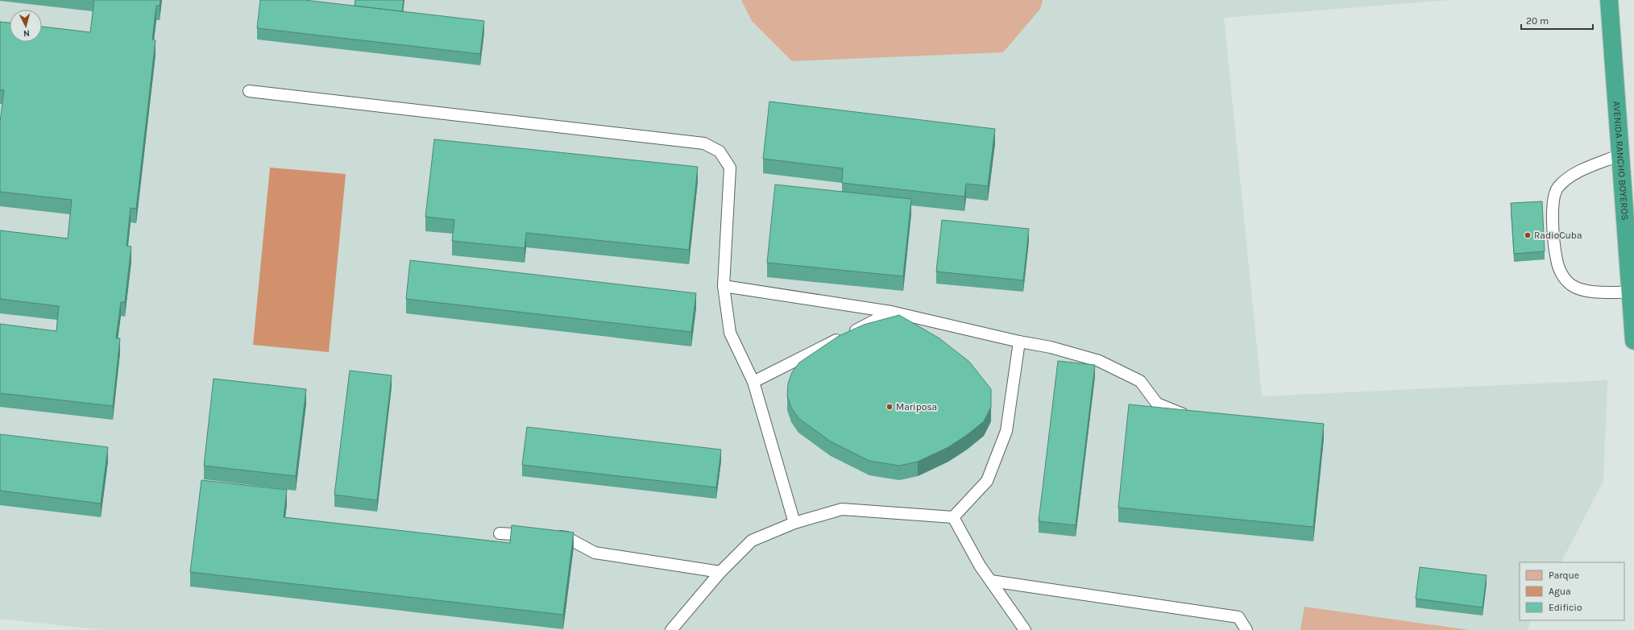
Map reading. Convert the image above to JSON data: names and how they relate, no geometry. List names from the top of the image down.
{
  "streets": {
    "highway": ["AVENIDA RANCHO BOYEROS"]
  },
  "places": ["RadioCuba", "Mariposa"],
  "legend": ["Parque", "Agua", "Edificio"],
  "scale_bar": "20 m",
  "north": "bottom"
}
